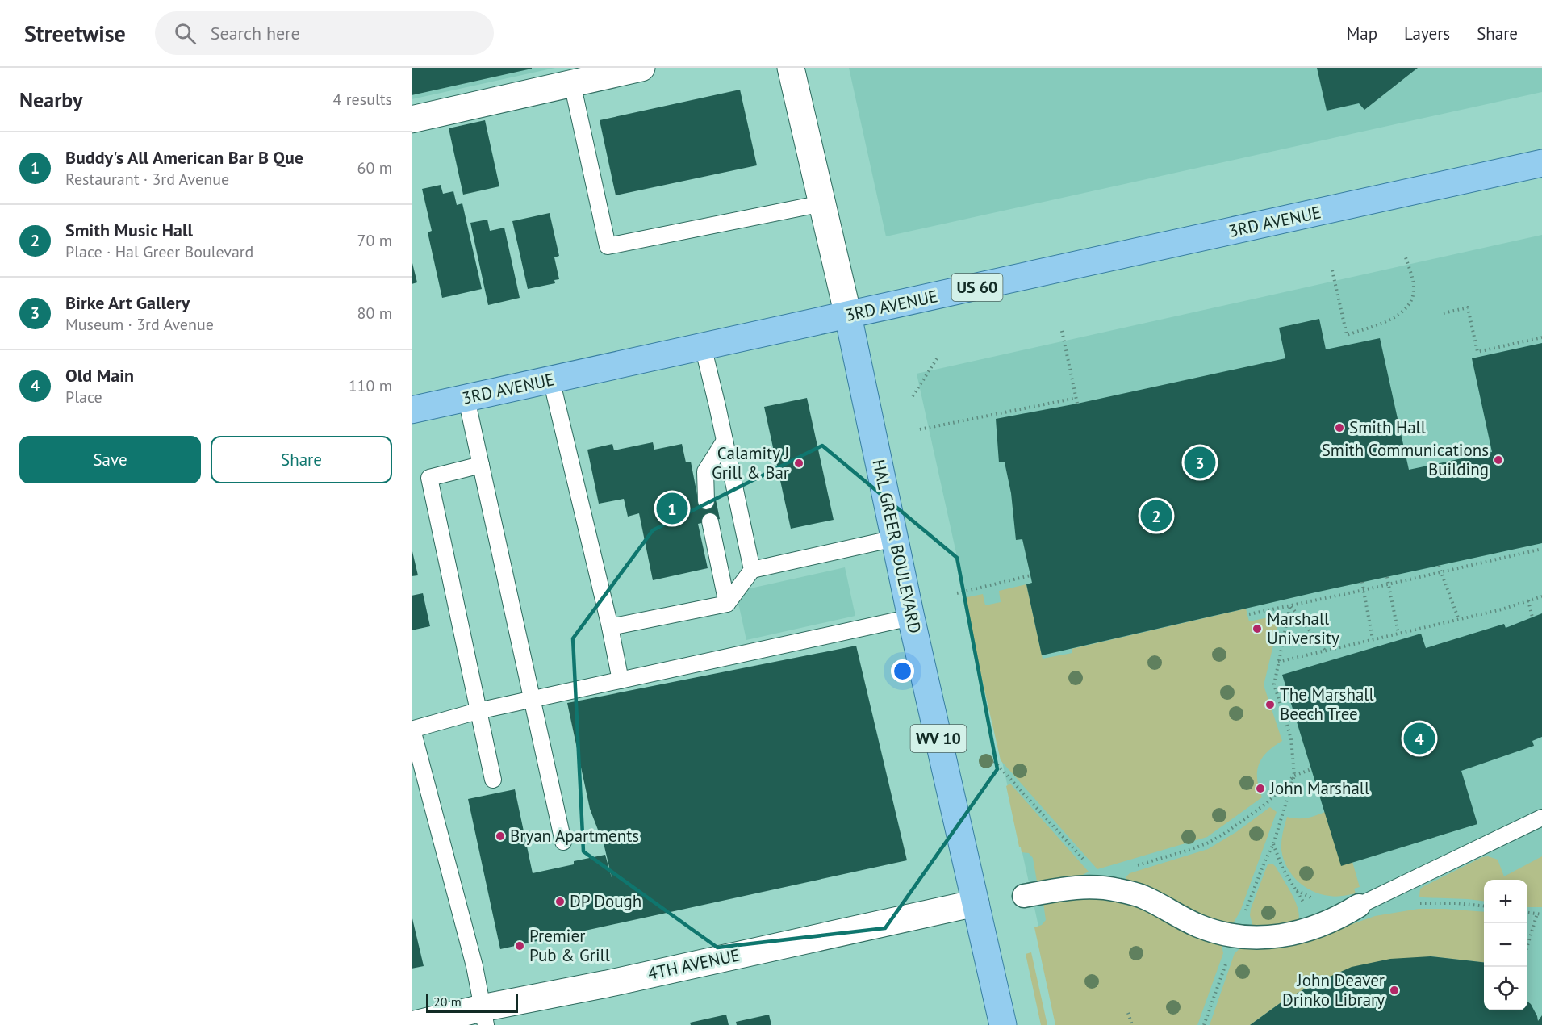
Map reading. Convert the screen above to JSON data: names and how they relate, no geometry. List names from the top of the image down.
{
  "streets": {
    "main road": [
      "3RD AVENUE",
      "US 60",
      "HAL GREER BOULEVARD",
      "WV 10"
    ],
    "street": ["4TH AVENUE"]
  },
  "crossings": [
    ["3RD AVENUE", "HAL GREER BOULEVARD"],
    ["HAL GREER BOULEVARD", "4TH AVENUE"]
  ],
  "places": [
    "Smith Hall",
    "Smith Communications Building",
    "Calamity J Grill & Bar",
    "Marshall University",
    "The Marshall Beech Tree",
    "John Marshall",
    "Bryan Apartments",
    "DP Dough",
    "Premier Pub & Grill",
    "John Deaver Drinko Library"
  ],
  "scale_bar": "20 m",
  "page": {
    "header": "Streetwise",
    "search": "Search here",
    "nav": ["Map", "Layers", "Share"],
    "heading": ["Nearby", "4 results"],
    "list": [
      {
        "mark": "1",
        "name": "Buddy's All American Bar B Que",
        "note": "Restaurant · 3rd Avenue",
        "value": "60 m"
      },
      {
        "mark": "2",
        "name": "Smith Music Hall",
        "note": "Place · Hal Greer Boulevard",
        "value": "70 m"
      },
      {
        "mark": "3",
        "name": "Birke Art Gallery",
        "note": "Museum · 3rd Avenue",
        "value": "80 m"
      },
      {
        "mark": "4",
        "name": "Old Main",
        "note": "Place",
        "value": "110 m"
      }
    ],
    "buttons": ["Save", "Share"],
    "pins": [
      "3",
      "1",
      "2",
      "4"
    ],
    "map_buttons": ["+", "−"],
    "scale": "20 m"
  }
}
